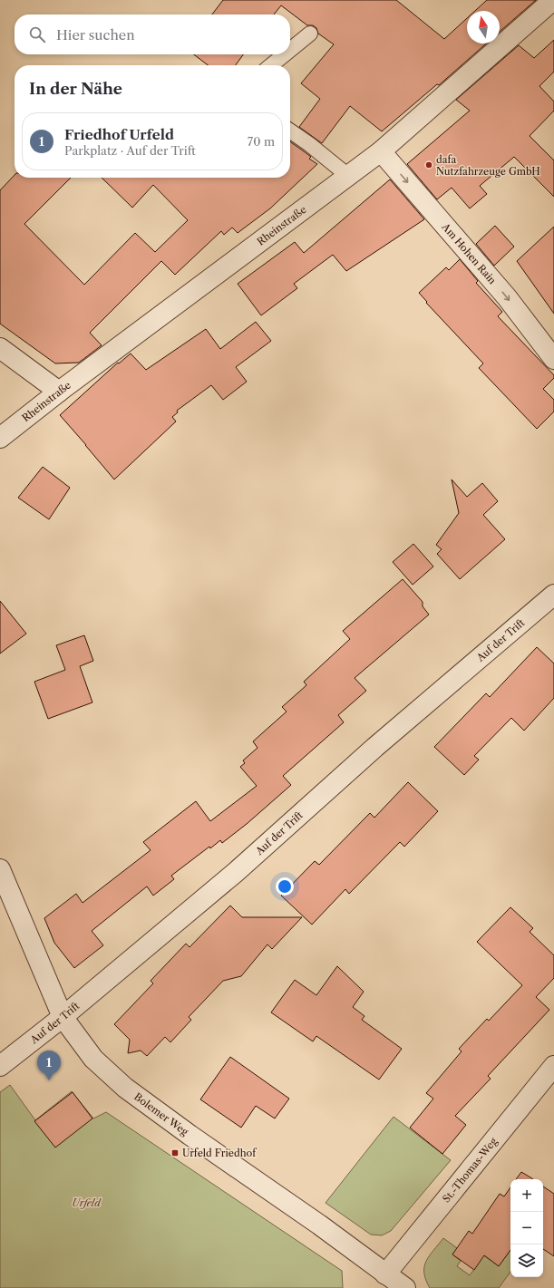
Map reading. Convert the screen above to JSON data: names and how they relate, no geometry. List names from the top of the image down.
{
  "streets": {
    "street": [
      "Rheinstraße",
      "Am Hohen Rain",
      "Auf der Trift",
      "Bolemer Weg",
      "St.-Thomas-Weg"
    ]
  },
  "crossings": [
    ["Rheinstraße", "Am Hohen Rain"],
    ["Auf der Trift", "Bolemer Weg"],
    ["Bolemer Weg", "St.-Thomas-Weg"]
  ],
  "one_way": ["Am Hohen Rain"],
  "parks": ["Urfeld"],
  "places": {
    "other": ["dafa Nutzfahrzeuge GmbH"],
    "transit": ["Urfeld Friedhof"]
  },
  "north": "top",
  "page": {
    "search": "Hier suchen",
    "heading": "In der Nähe",
    "list": [
      {
        "mark": "1",
        "name": "Friedhof Urfeld",
        "note": "Parkplatz · Auf der Trift",
        "value": "70 m"
      }
    ],
    "pins": "1",
    "map_buttons": ["+", "−"]
  }
}
